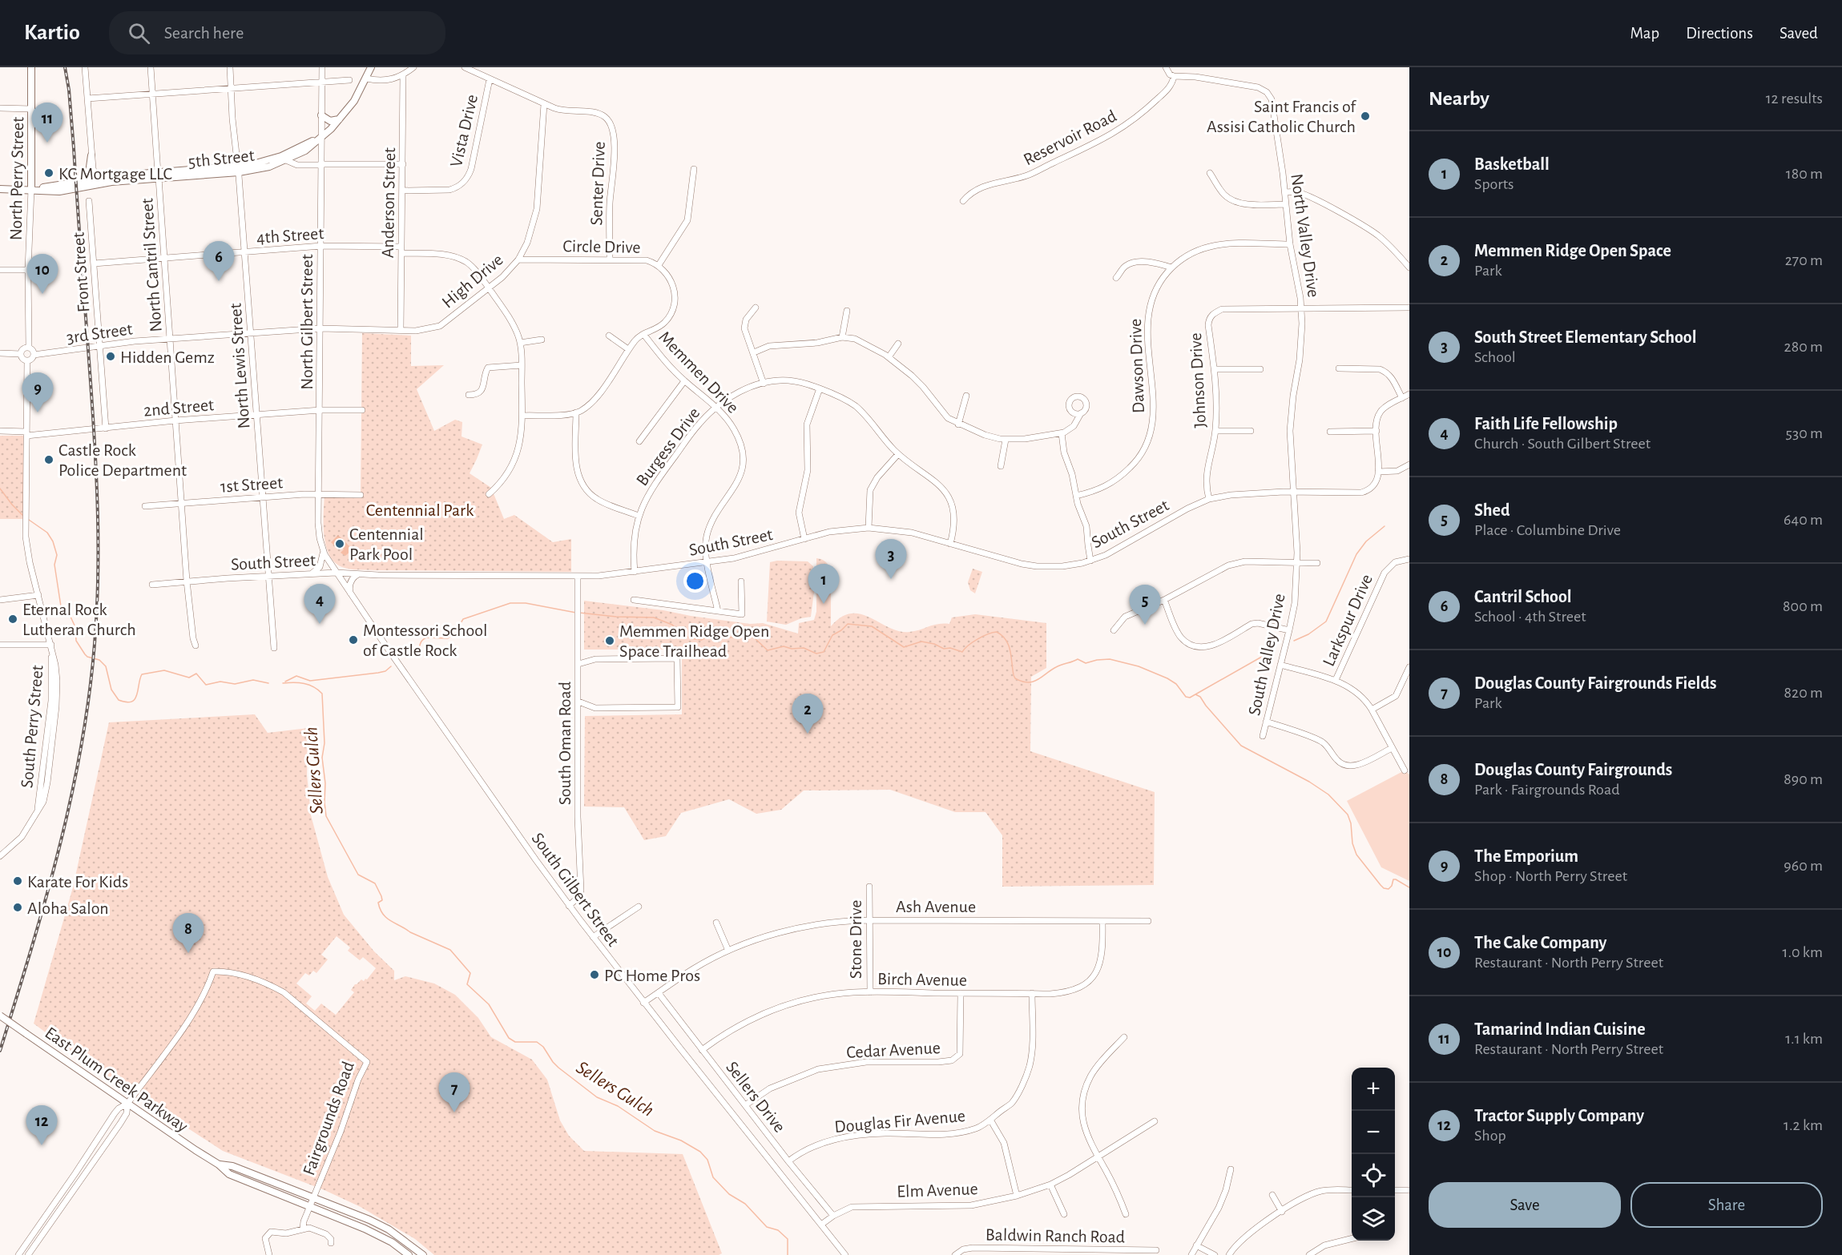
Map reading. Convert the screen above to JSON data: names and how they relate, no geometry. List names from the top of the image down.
{
  "streets": {
    "main road": ["5th Street", "North Perry Street", "East Plum Creek Parkway"],
    "street": [
      "Vista Drive",
      "Reservoir Road",
      "Senter Drive",
      "Anderson Street",
      "4th Street",
      "North Valley Drive",
      "Circle Drive",
      "North Cantril Street",
      "Front Street",
      "High Drive",
      "North Gilbert Street",
      "3rd Street",
      "North Lewis Street",
      "Dawson Drive",
      "Memmen Drive",
      "Johnson Drive",
      "2nd Street",
      "Burgess Drive",
      "1st Street",
      "South Street",
      "Larkspur Drive",
      "South Valley Drive",
      "South Perry Street",
      "South Oman Road",
      "South Gilbert Street",
      "Ash Avenue",
      "Stone Drive",
      "Birch Avenue",
      "Cedar Avenue",
      "Sellers Drive",
      "Fairgrounds Road",
      "Douglas Fir Avenue",
      "Elm Avenue",
      "Baldwin Ranch Road"
    ]
  },
  "crossings": [
    ["Vista Drive", "Anderson Street"],
    ["Reservoir Road", "North Valley Drive"],
    ["5th Street", "North Perry Street"],
    ["5th Street", "North Cantril Street"],
    ["5th Street", "North Gilbert Street"],
    ["5th Street", "North Lewis Street"],
    ["North Perry Street", "3rd Street"],
    ["Senter Drive", "Circle Drive"],
    ["Senter Drive", "High Drive"],
    ["Anderson Street", "4th Street"],
    ["Anderson Street", "High Drive"],
    ["Anderson Street", "3rd Street"],
    ["4th Street", "North Cantril Street"],
    ["4th Street", "Front Street"],
    ["4th Street", "High Drive"],
    ["4th Street", "North Gilbert Street"],
    ["4th Street", "North Lewis Street"],
    ["North Valley Drive", "Dawson Drive"],
    ["North Valley Drive", "Johnson Drive"],
    ["North Valley Drive", "South Street"],
    ["North Valley Drive", "South Valley Drive"],
    ["Circle Drive", "High Drive"],
    ["Circle Drive", "Memmen Drive"],
    ["North Cantril Street", "3rd Street"],
    ["North Cantril Street", "2nd Street"],
    ["North Cantril Street", "1st Street"],
    ["North Cantril Street", "South Street"],
    ["Front Street", "3rd Street"],
    ["Front Street", "2nd Street"],
    ["High Drive", "3rd Street"],
    ["North Gilbert Street", "3rd Street"],
    ["North Gilbert Street", "2nd Street"],
    ["North Gilbert Street", "1st Street"],
    ["North Gilbert Street", "South Street"],
    ["North Gilbert Street", "South Gilbert Street"],
    ["3rd Street", "North Lewis Street"],
    ["North Lewis Street", "2nd Street"],
    ["North Lewis Street", "1st Street"],
    ["North Lewis Street", "South Street"],
    ["Memmen Drive", "Burgess Drive"],
    ["Memmen Drive", "South Street"],
    ["Johnson Drive", "South Street"],
    ["Burgess Drive", "South Street"],
    ["South Street", "South Valley Drive"],
    ["South Street", "South Oman Road"],
    ["South Street", "South Gilbert Street"],
    ["South Oman Road", "South Gilbert Street"],
    ["South Gilbert Street", "Ash Avenue"],
    ["South Gilbert Street", "Elm Avenue"],
    ["Ash Avenue", "Stone Drive"],
    ["Ash Avenue", "Birch Avenue"],
    ["Ash Avenue", "Sellers Drive"],
    ["Stone Drive", "Birch Avenue"],
    ["Birch Avenue", "Cedar Avenue"],
    ["Birch Avenue", "Sellers Drive"],
    ["Birch Avenue", "Douglas Fir Avenue"],
    ["Cedar Avenue", "Sellers Drive"],
    ["East Plum Creek Parkway", "Fairgrounds Road"],
    ["Sellers Drive", "Douglas Fir Avenue"],
    ["Sellers Drive", "Elm Avenue"]
  ],
  "water": ["Sellers Gulch"],
  "parks": ["Centennial Park"],
  "places": [
    "Saint Francis of Assisi Catholic Church",
    "KC Mortgage LLC",
    "Hidden Gemz",
    "Castle Rock Police Department",
    "Centennial Park Pool",
    "Eternal Rock Lutheran Church",
    "Montessori School of Castle Rock",
    "Memmen Ridge Open Space Trailhead",
    "Karate For Kids",
    "Aloha Salon",
    "PC Home Pros"
  ],
  "page": {
    "header": "Kartio",
    "search": "Search here",
    "nav": ["Map", "Directions", "Saved"],
    "heading": ["Nearby", "12 results"],
    "pins": [
      "11",
      "6",
      "10",
      "9",
      "3",
      "1",
      "4",
      "5",
      "2",
      "8",
      "7",
      "12"
    ],
    "list": [
      {
        "mark": "1",
        "name": "Basketball",
        "note": "Sports",
        "value": "180 m"
      },
      {
        "mark": "2",
        "name": "Memmen Ridge Open Space",
        "note": "Park",
        "value": "270 m"
      },
      {
        "mark": "3",
        "name": "South Street Elementary School",
        "note": "School",
        "value": "280 m"
      },
      {
        "mark": "4",
        "name": "Faith Life Fellowship",
        "note": "Church · South Gilbert Street",
        "value": "530 m"
      },
      {
        "mark": "5",
        "name": "Shed",
        "note": "Place · Columbine Drive",
        "value": "640 m"
      },
      {
        "mark": "6",
        "name": "Cantril School",
        "note": "School · 4th Street",
        "value": "800 m"
      },
      {
        "mark": "7",
        "name": "Douglas County Fairgrounds Fields",
        "note": "Park",
        "value": "820 m"
      },
      {
        "mark": "8",
        "name": "Douglas County Fairgrounds",
        "note": "Park · Fairgrounds Road",
        "value": "890 m"
      },
      {
        "mark": "9",
        "name": "The Emporium",
        "note": "Shop · North Perry Street",
        "value": "960 m"
      },
      {
        "mark": "10",
        "name": "The Cake Company",
        "note": "Restaurant · North Perry Street",
        "value": "1.0 km"
      },
      {
        "mark": "11",
        "name": "Tamarind Indian Cuisine",
        "note": "Restaurant · North Perry Street",
        "value": "1.1 km"
      },
      {
        "mark": "12",
        "name": "Tractor Supply Company",
        "note": "Shop",
        "value": "1.2 km"
      }
    ],
    "map_buttons": ["+", "−"],
    "buttons": ["Save", "Share"]
  }
}
